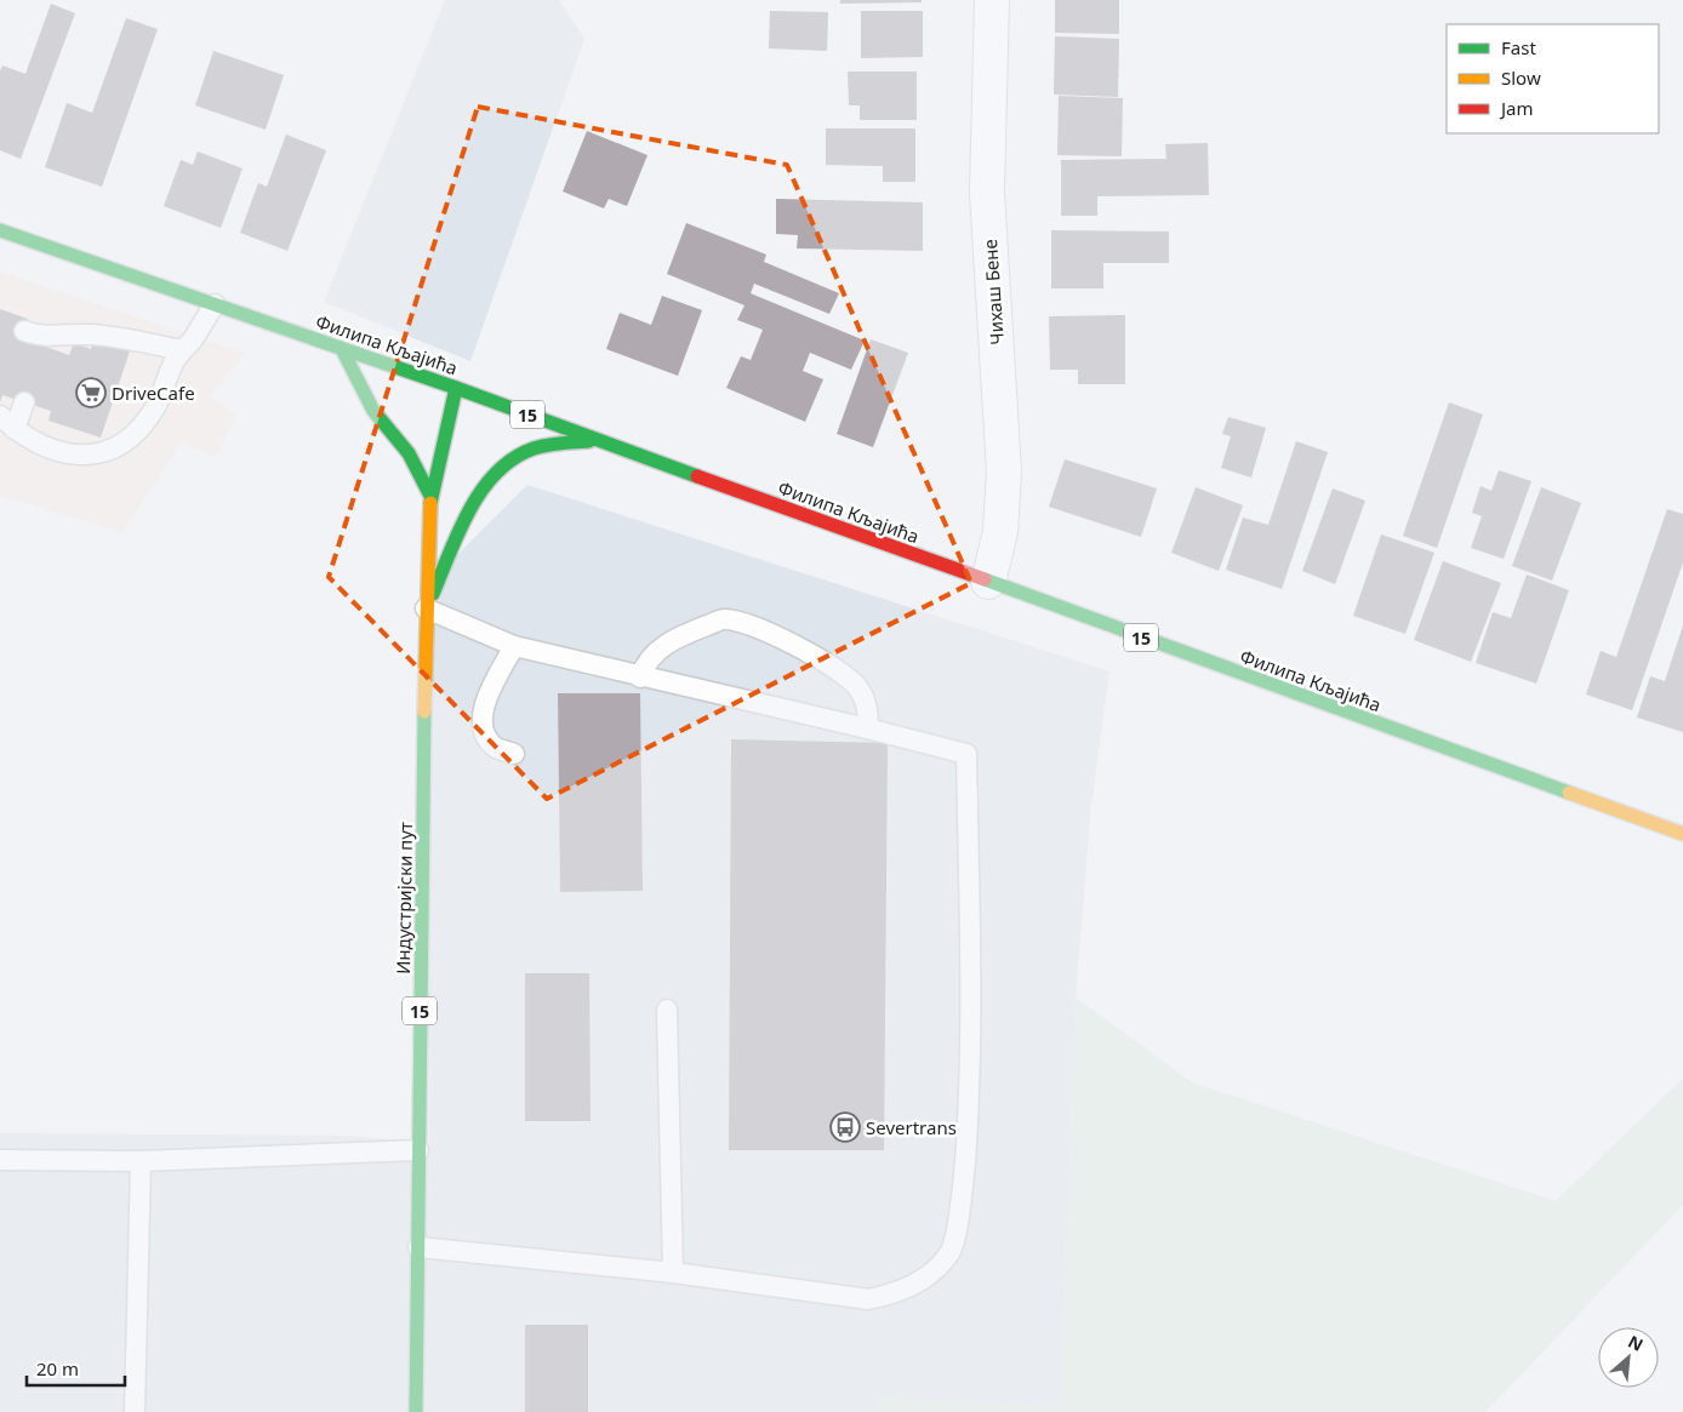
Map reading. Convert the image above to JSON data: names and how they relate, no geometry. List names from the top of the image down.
{
  "streets": {
    "main road": ["Филипа Кљајића", "15", "Индустријски пут"],
    "street": ["Чихаш Бене"]
  },
  "crossings": [
    ["Чихаш Бене", "Филипа Кљајића"],
    ["Филипа Кљајића", "Индустријски пут"]
  ],
  "places": {
    "supermarket": ["DriveCafe"],
    "bus stop": ["Severtrans"]
  },
  "legend": ["Fast", "Slow", "Jam"],
  "scale_bar": "20 m",
  "north": "top right"
}
